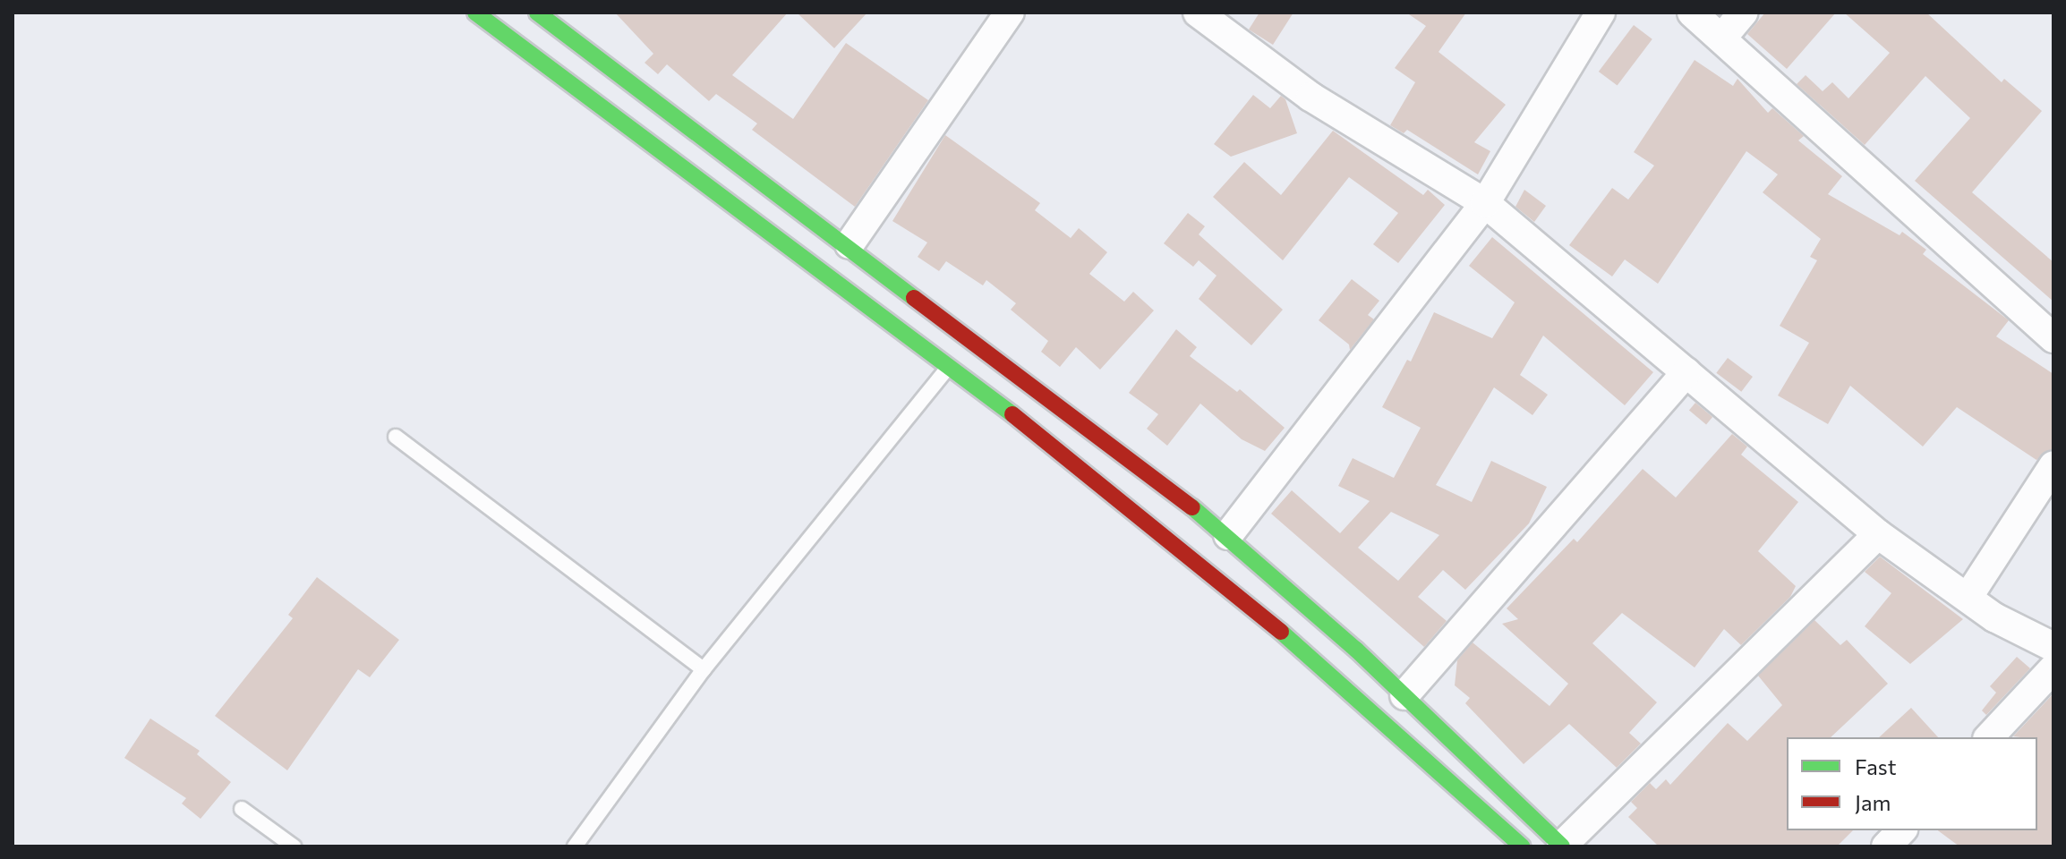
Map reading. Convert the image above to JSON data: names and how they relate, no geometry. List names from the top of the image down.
{
  "legend": ["Fast", "Jam"]
}
